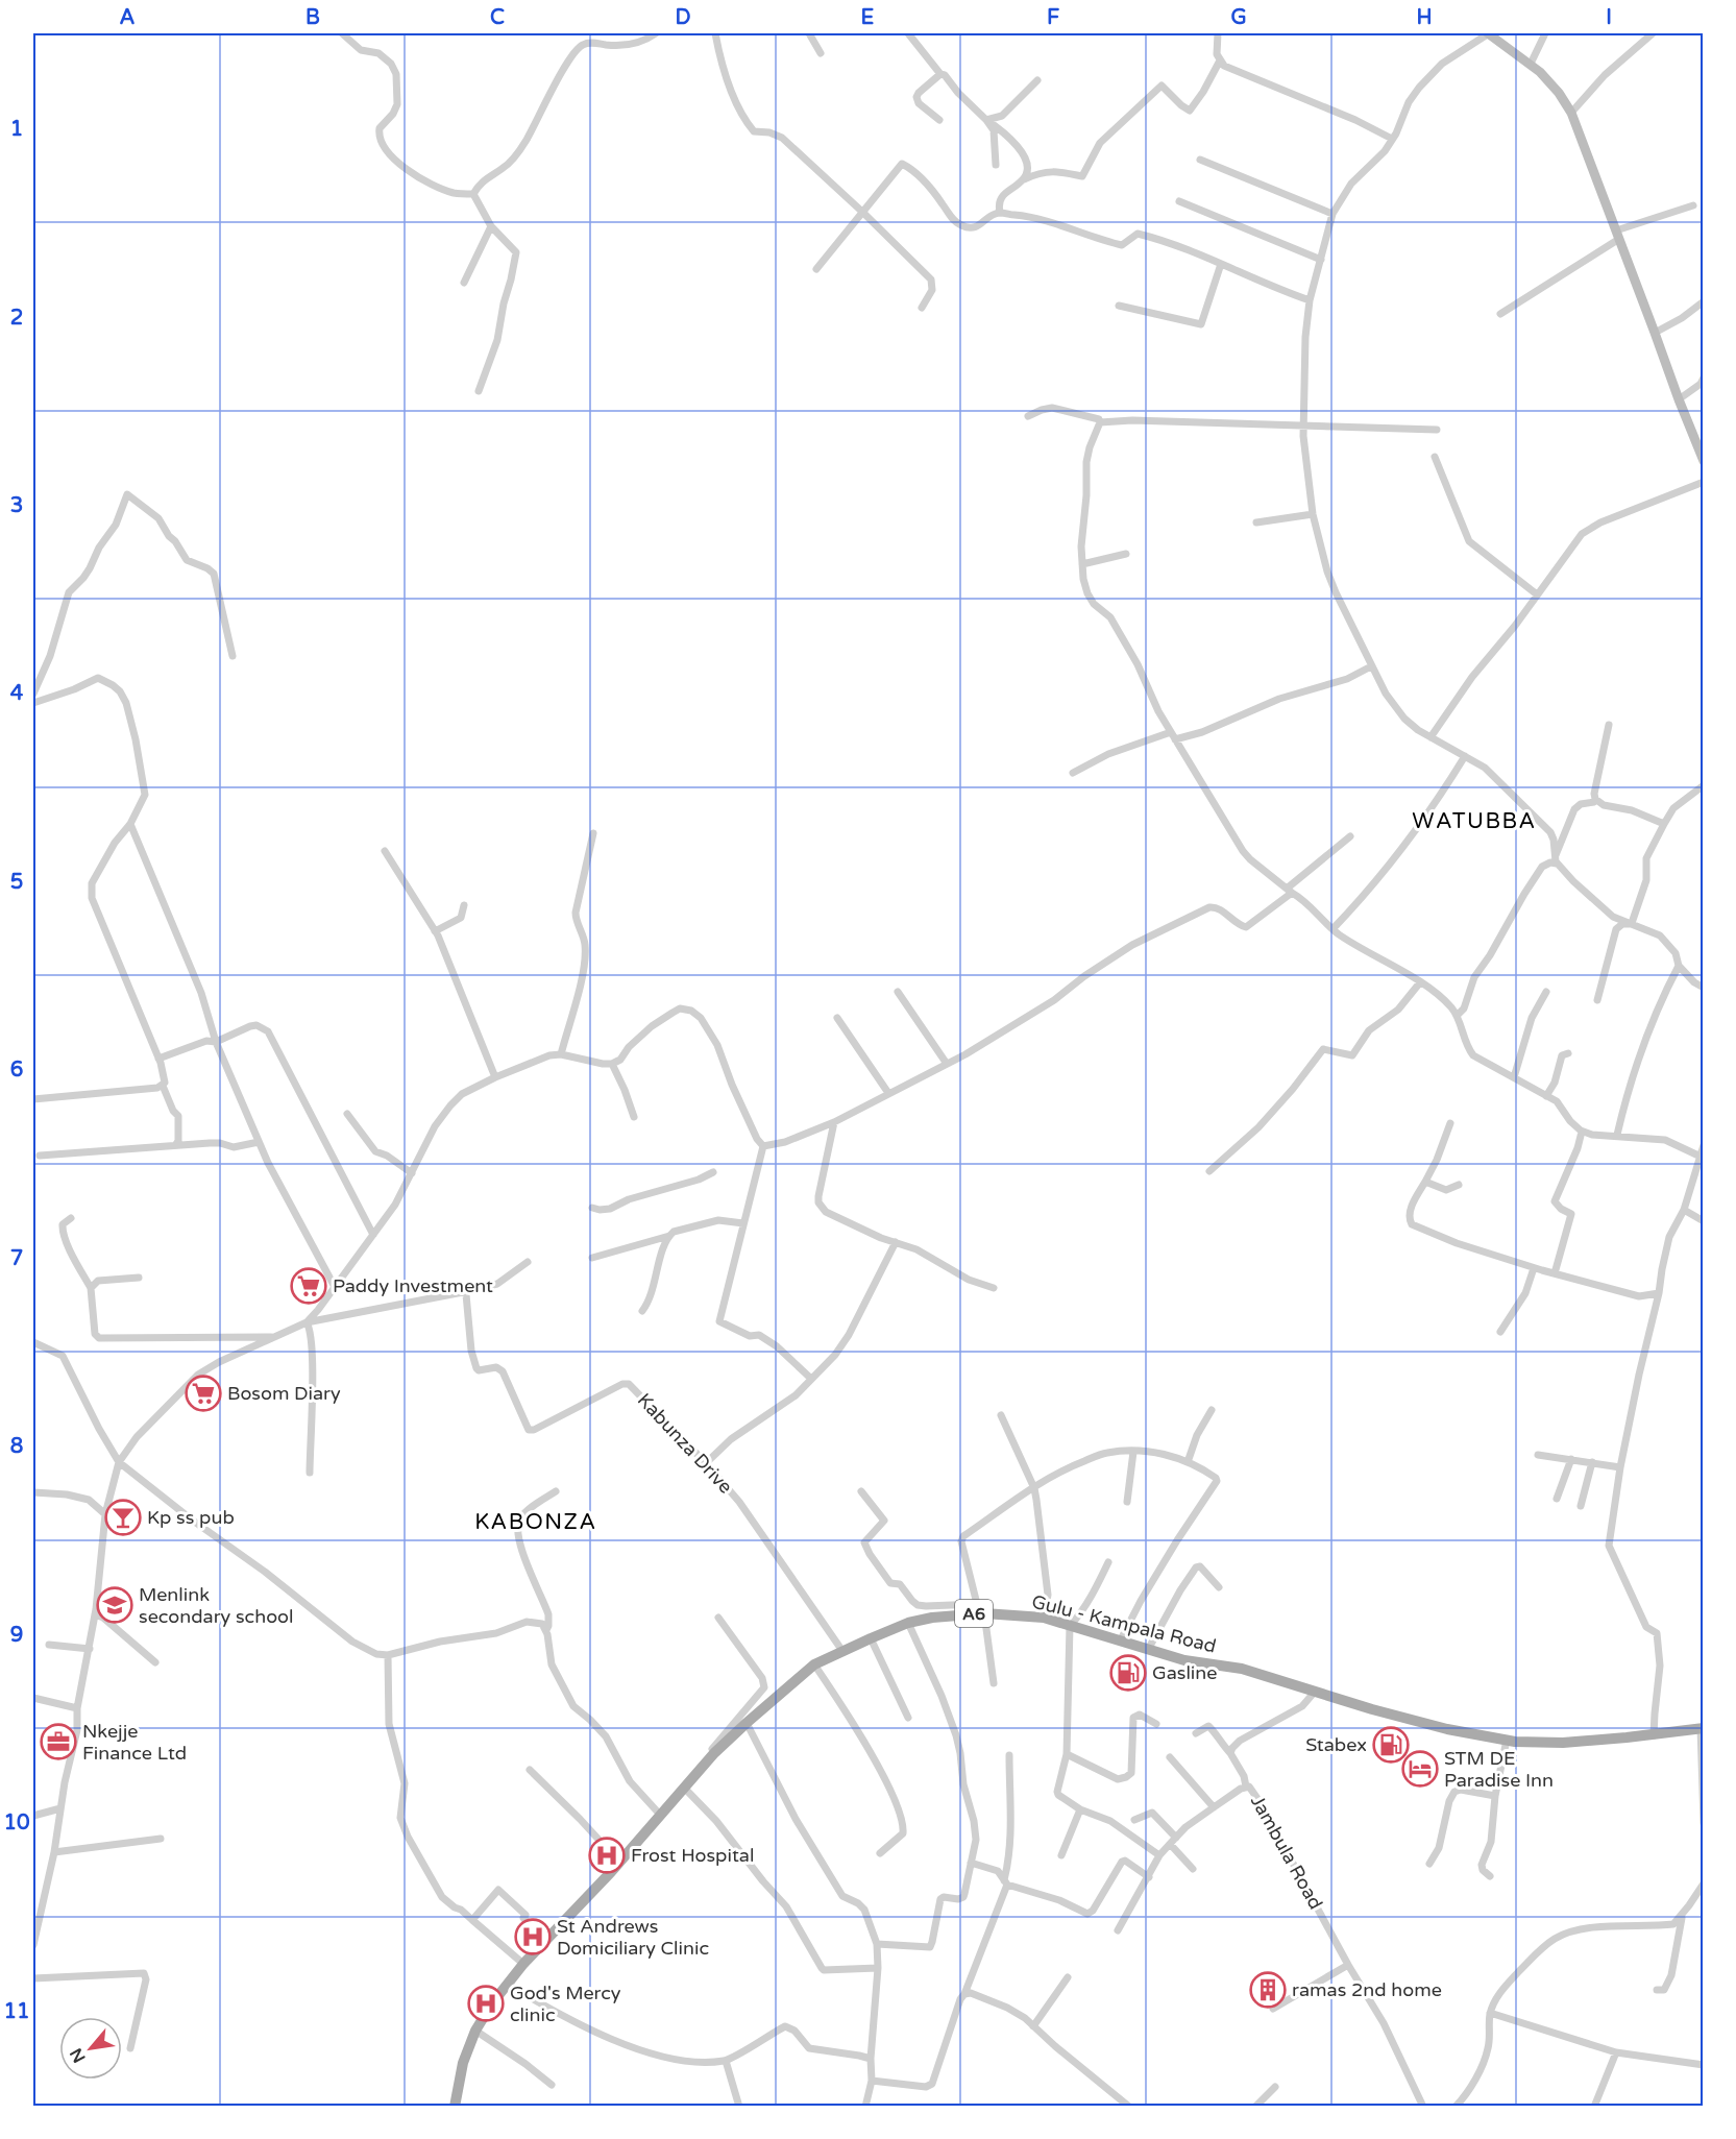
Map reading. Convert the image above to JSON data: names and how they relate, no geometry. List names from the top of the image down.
{
  "streets": {
    "main road": ["A6", "Gulu - Kampala Road"],
    "street": ["Kabunza Drive", "Jambula Road"]
  },
  "crossings": [
    ["Kabunza Drive", "Gulu - Kampala Road"]
  ],
  "districts": ["WATUBBA", "KABONZA"],
  "places": {
    "supermarket": ["Paddy Investment", "Bosom Diary"],
    "bar": ["Kp ss pub"],
    "school or university": ["Menlink secondary school"],
    "fuel station": ["Gasline", "Stabex"],
    "office": ["Nkejje Finance Ltd"],
    "hotel": ["STM DE Paradise Inn"],
    "hospital": ["Frost Hospital", "St Andrews Domiciliary Clinic", "God's Mercy clinic"],
    "building": ["ramas 2nd home"]
  },
  "north": "bottom left",
  "grid": {
    "columns": [
      "A",
      "B",
      "C",
      "D",
      "E",
      "F",
      "G",
      "H",
      "I"
    ],
    "rows": [
      "1",
      "2",
      "3",
      "4",
      "5",
      "6",
      "7",
      "8",
      "9",
      "10",
      "11"
    ]
  }
}
